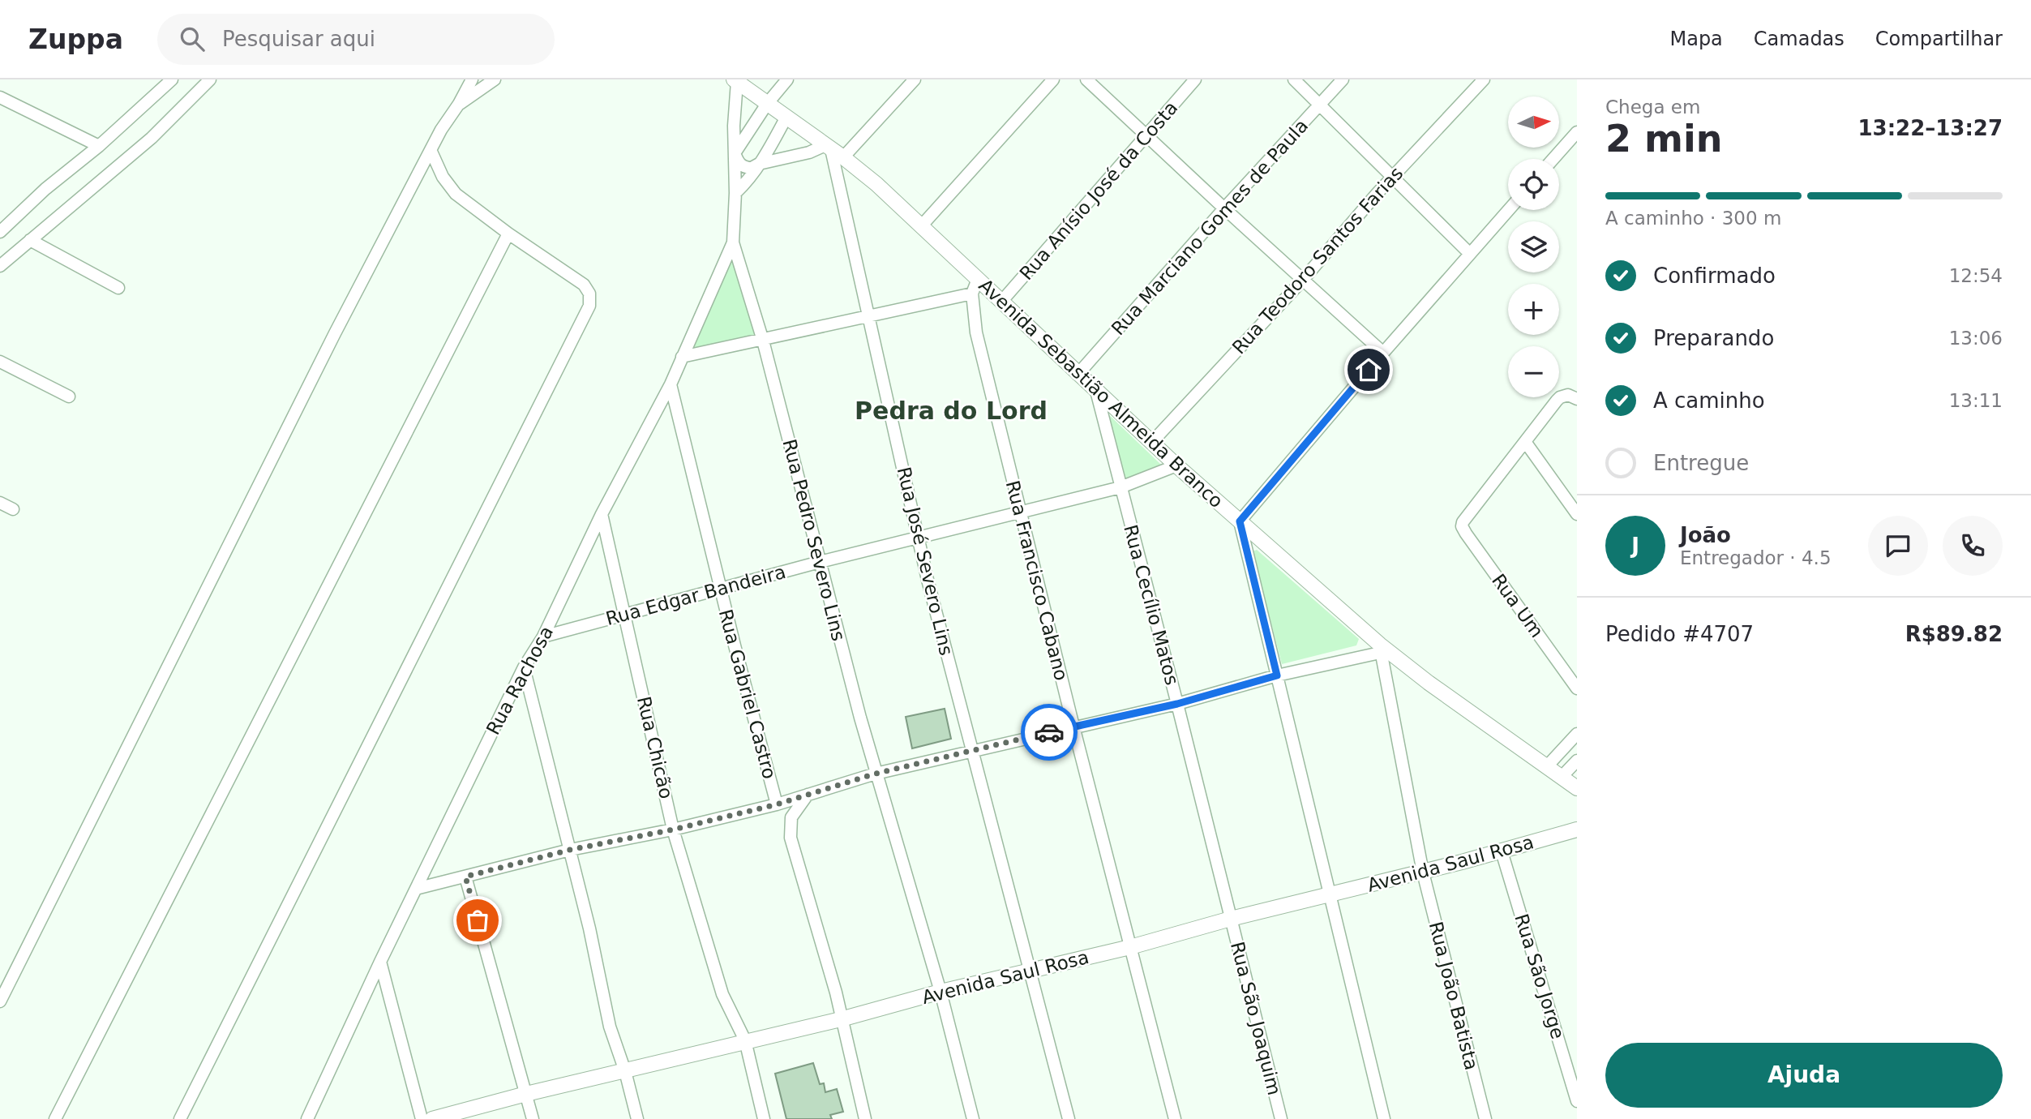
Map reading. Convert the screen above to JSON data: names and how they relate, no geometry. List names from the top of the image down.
{
  "streets": {
    "street": [
      "Rua Anísio José da Costa",
      "Rua Marciano Gomes de Paula",
      "Rua Teodoro Santos Farias",
      "Avenida Sebastião Almeida Branco",
      "Rua Pedro Severo Lins",
      "Rua José Severo Lins",
      "Rua Francisco Cabano",
      "Rua Edgar Bandeira",
      "Rua Cecílio Matos",
      "Rua Um",
      "Rua Rachosa",
      "Rua Gabriel Castro",
      "Rua Chicão",
      "Avenida Saul Rosa",
      "Rua São Jorge",
      "Rua João Batista",
      "Rua São Joaquim"
    ]
  },
  "crossings": [
    ["Rua Anísio José da Costa", "Avenida Sebastião Almeida Branco"],
    ["Rua Marciano Gomes de Paula", "Avenida Sebastião Almeida Branco"],
    ["Rua Teodoro Santos Farias", "Avenida Sebastião Almeida Branco"],
    ["Avenida Sebastião Almeida Branco", "Rua Pedro Severo Lins"],
    ["Avenida Sebastião Almeida Branco", "Rua José Severo Lins"],
    ["Avenida Sebastião Almeida Branco", "Rua Francisco Cabano"],
    ["Avenida Sebastião Almeida Branco", "Rua Edgar Bandeira"],
    ["Avenida Sebastião Almeida Branco", "Rua Cecílio Matos"],
    ["Avenida Sebastião Almeida Branco", "Rua João Batista"],
    ["Rua Pedro Severo Lins", "Rua Edgar Bandeira"],
    ["Rua Pedro Severo Lins", "Rua Rachosa"],
    ["Rua Pedro Severo Lins", "Avenida Saul Rosa"],
    ["Rua José Severo Lins", "Rua Edgar Bandeira"],
    ["Rua José Severo Lins", "Avenida Saul Rosa"],
    ["Rua Francisco Cabano", "Rua Edgar Bandeira"],
    ["Rua Francisco Cabano", "Avenida Saul Rosa"],
    ["Rua Edgar Bandeira", "Rua Cecílio Matos"],
    ["Rua Edgar Bandeira", "Rua Rachosa"],
    ["Rua Edgar Bandeira", "Rua Gabriel Castro"],
    ["Rua Edgar Bandeira", "Rua Chicão"],
    ["Rua Cecílio Matos", "Avenida Saul Rosa"],
    ["Rua Cecílio Matos", "Rua São Joaquim"],
    ["Rua Rachosa", "Rua Gabriel Castro"],
    ["Rua Rachosa", "Rua Chicão"],
    ["Rua Chicão", "Avenida Saul Rosa"],
    ["Avenida Saul Rosa", "Rua São Jorge"],
    ["Avenida Saul Rosa", "Rua João Batista"],
    ["Avenida Saul Rosa", "Rua São Joaquim"]
  ],
  "districts": ["Pedra do Lord"],
  "north": "right",
  "page": {
    "header": "Zuppa",
    "search": "Pesquisar aqui",
    "nav": ["Mapa", "Camadas", "Compartilhar"],
    "heading": ["2 min", "Chega em", "13:22–13:27"],
    "panel": [
      "João",
      "Entregador · 4.5",
      "Pedido #4707",
      "R$89.82"
    ],
    "map_buttons": ["+", "−"],
    "bar": "A caminho · 300 m",
    "list": [
      ["Confirmado", "12:54"],
      ["Preparando", "13:06"],
      ["A caminho", "13:11"],
      "Entregue"
    ],
    "round": "J",
    "buttons": "Ajuda"
  }
}
